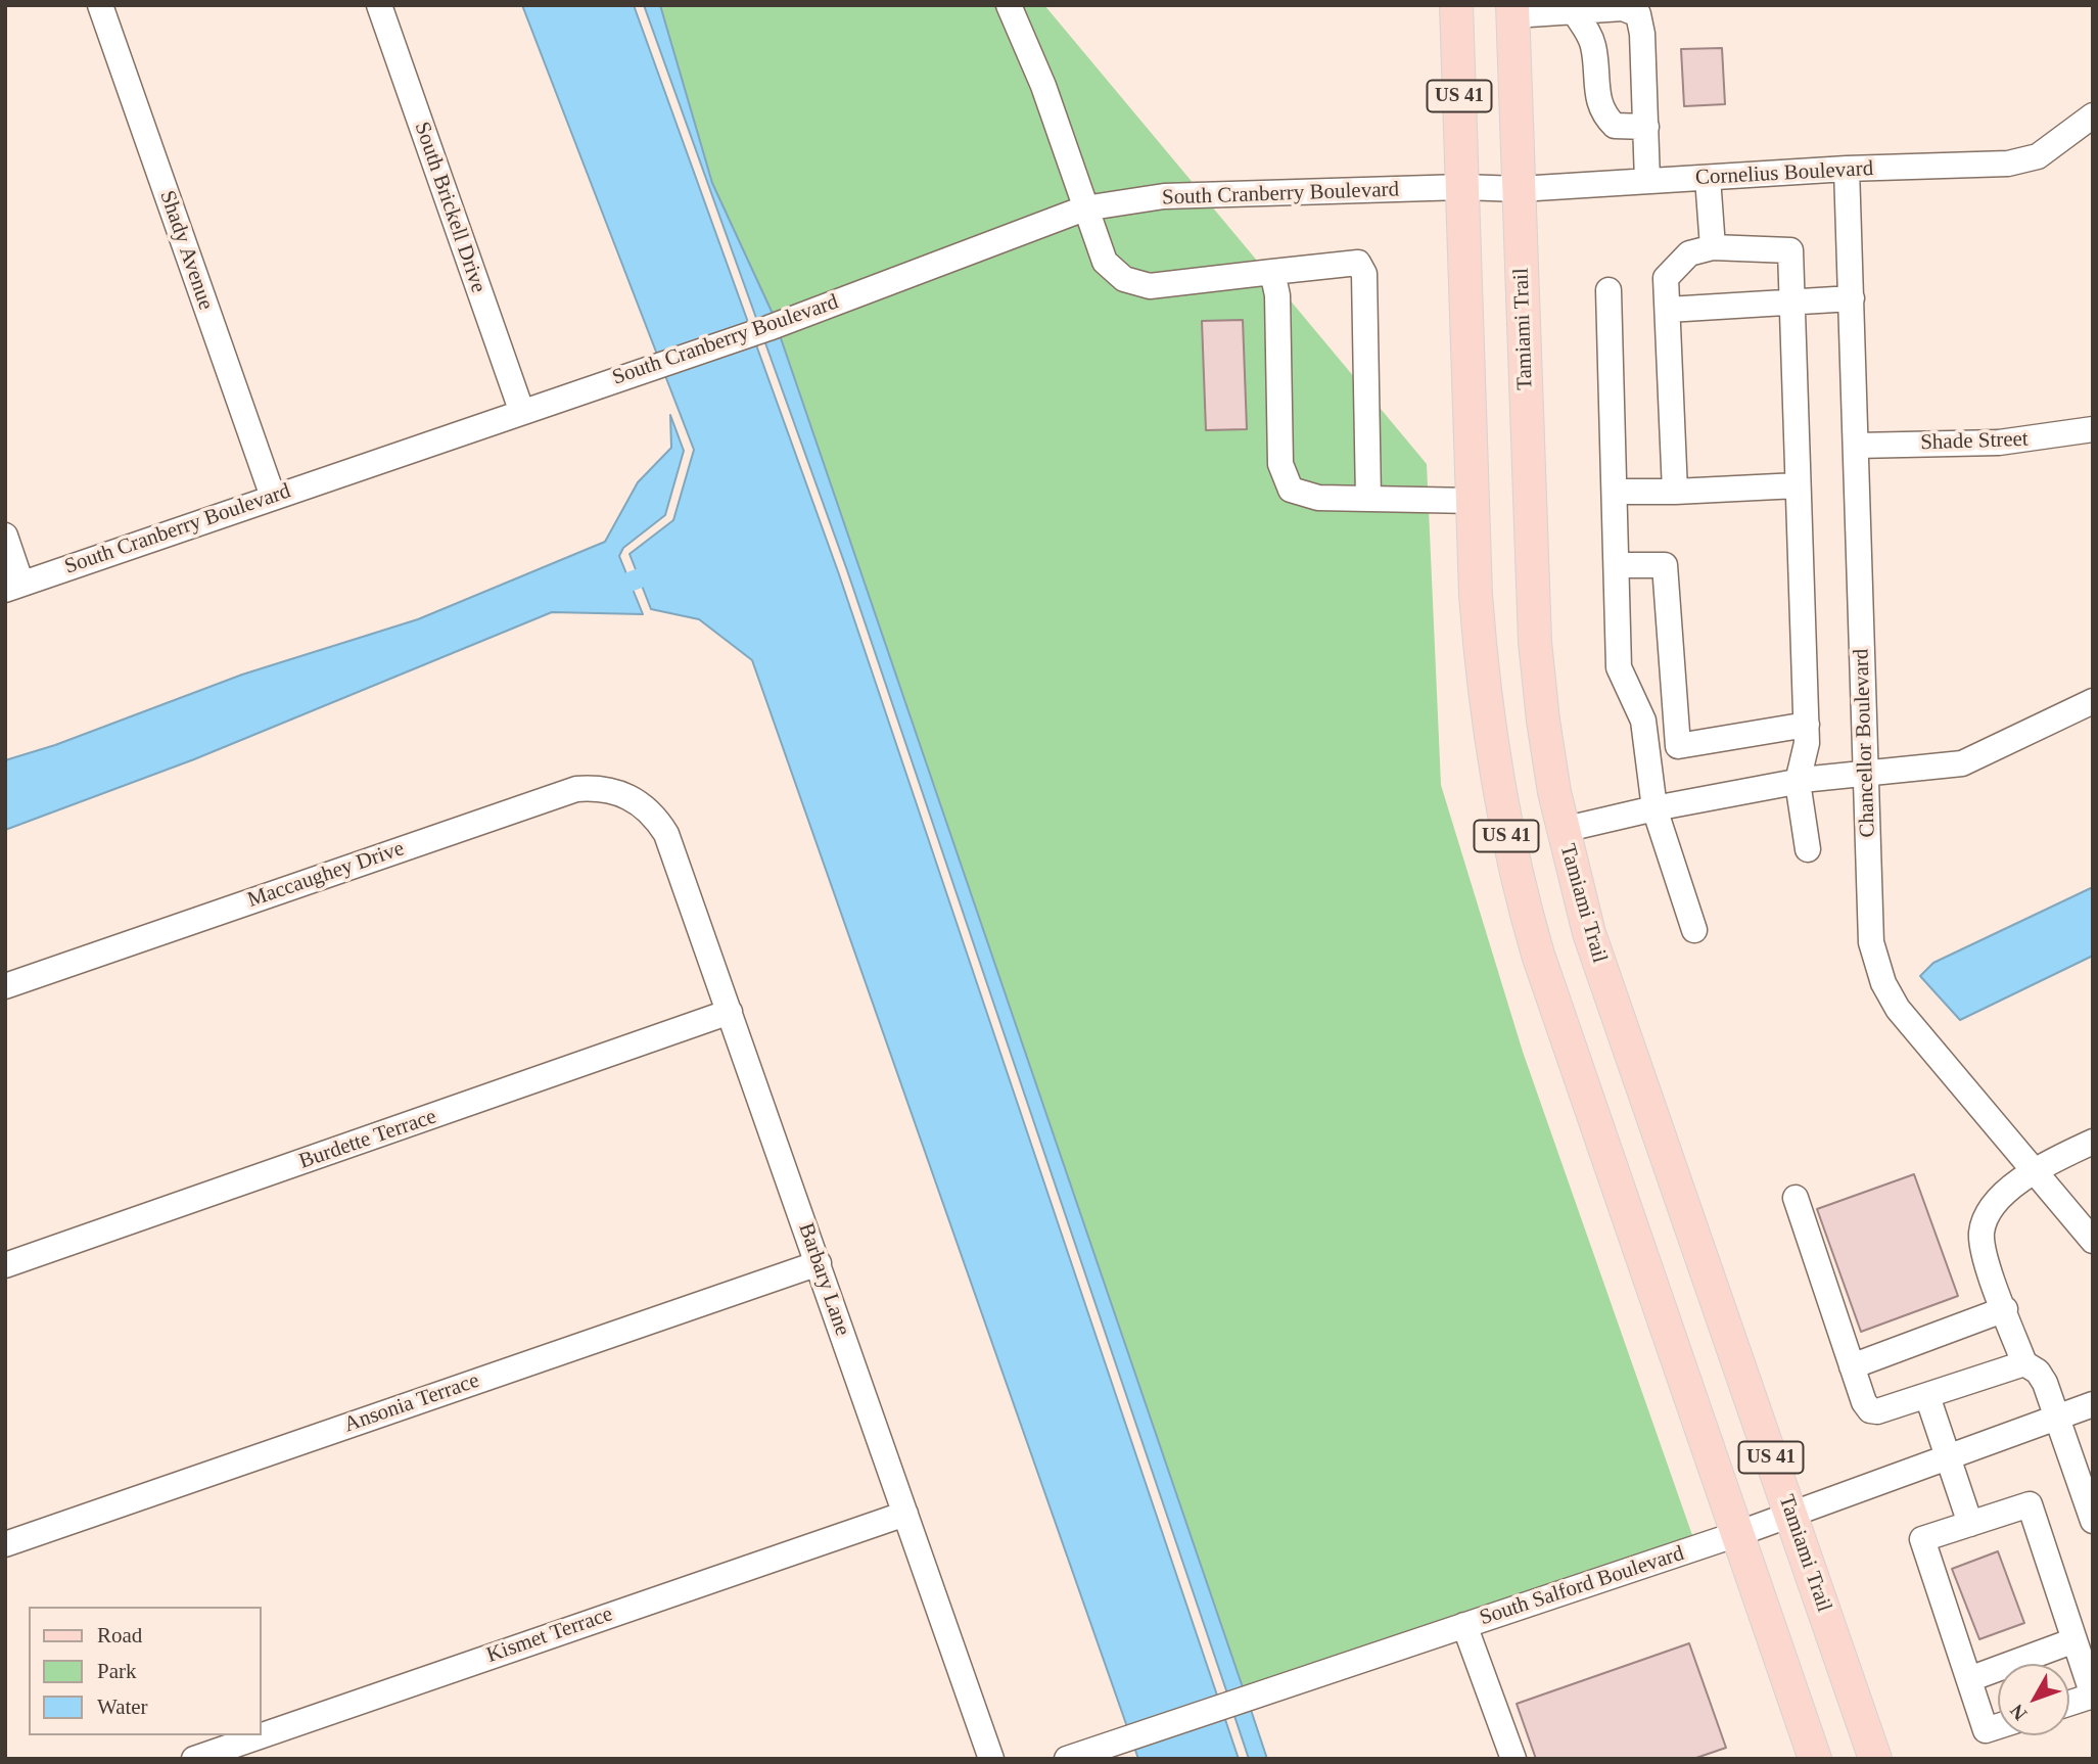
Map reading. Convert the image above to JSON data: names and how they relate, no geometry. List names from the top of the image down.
{
  "streets": {
    "main road": ["US 41", "Tamiami Trail"],
    "street": [
      "Cornelius Boulevard",
      "South Cranberry Boulevard",
      "South Brickell Drive",
      "Shady Avenue",
      "Shade Street",
      "Chancellor Boulevard",
      "Maccaughey Drive",
      "Burdette Terrace",
      "Barbary Lane",
      "Ansonia Terrace",
      "South Salford Boulevard",
      "Kismet Terrace"
    ]
  },
  "crossings": [
    ["US 41", "Cornelius Boulevard"],
    ["US 41", "South Cranberry Boulevard"],
    ["US 41", "South Salford Boulevard"],
    ["Cornelius Boulevard", "South Cranberry Boulevard"],
    ["Cornelius Boulevard", "Tamiami Trail"],
    ["Cornelius Boulevard", "Chancellor Boulevard"],
    ["South Cranberry Boulevard", "South Brickell Drive"],
    ["South Cranberry Boulevard", "Shady Avenue"],
    ["Tamiami Trail", "South Salford Boulevard"],
    ["Shade Street", "Chancellor Boulevard"],
    ["Maccaughey Drive", "Barbary Lane"],
    ["Burdette Terrace", "Barbary Lane"],
    ["Barbary Lane", "Ansonia Terrace"],
    ["Barbary Lane", "Kismet Terrace"]
  ],
  "legend": ["Road", "Park", "Water"],
  "north": "bottom left"
}
